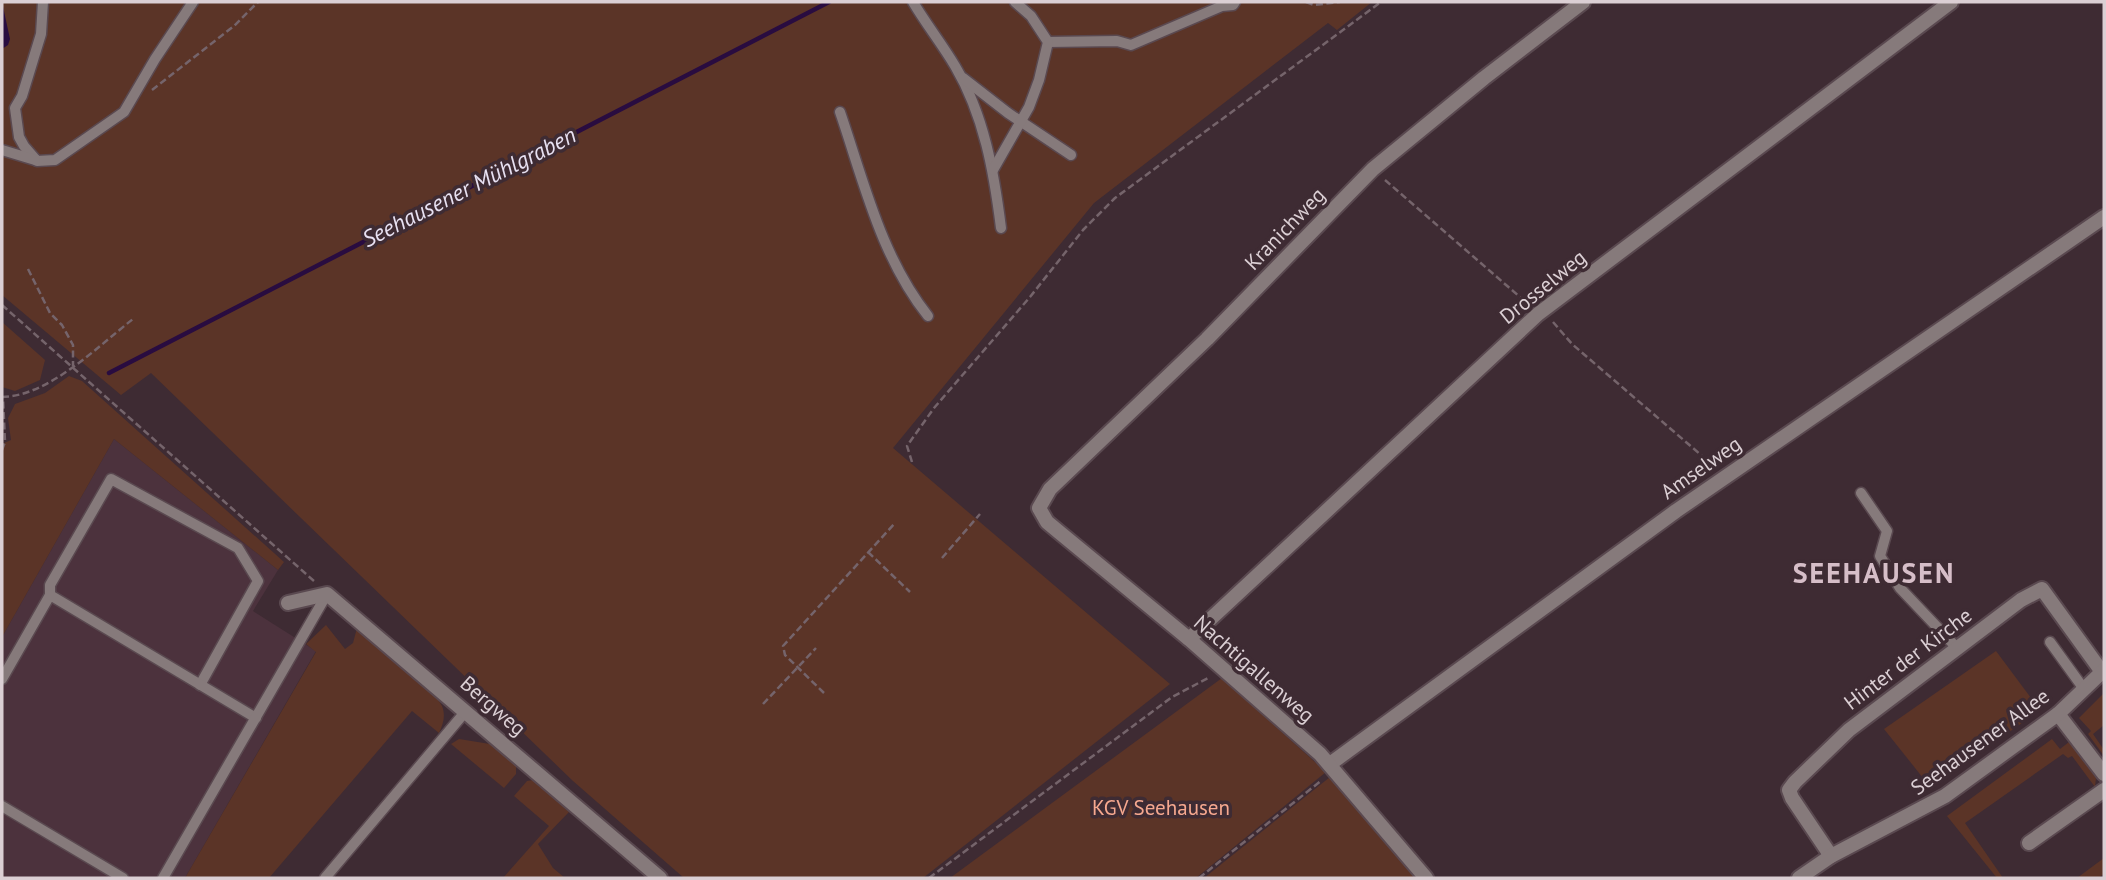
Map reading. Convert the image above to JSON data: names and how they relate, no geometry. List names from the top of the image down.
{
  "streets": {
    "street": [
      "Kranichweg",
      "Drosselweg",
      "Amselweg",
      "Hinter der Kirche",
      "Nachtigallenweg",
      "Bergweg",
      "Seehausener Allee"
    ]
  },
  "crossings": [
    ["Kranichweg", "Nachtigallenweg"],
    ["Drosselweg", "Nachtigallenweg"],
    ["Amselweg", "Nachtigallenweg"],
    ["Hinter der Kirche", "Seehausener Allee"]
  ],
  "districts": ["SEEHAUSEN"],
  "water": ["Seehausener Mühlgraben"],
  "parks": ["KGV Seehausen"]
}
